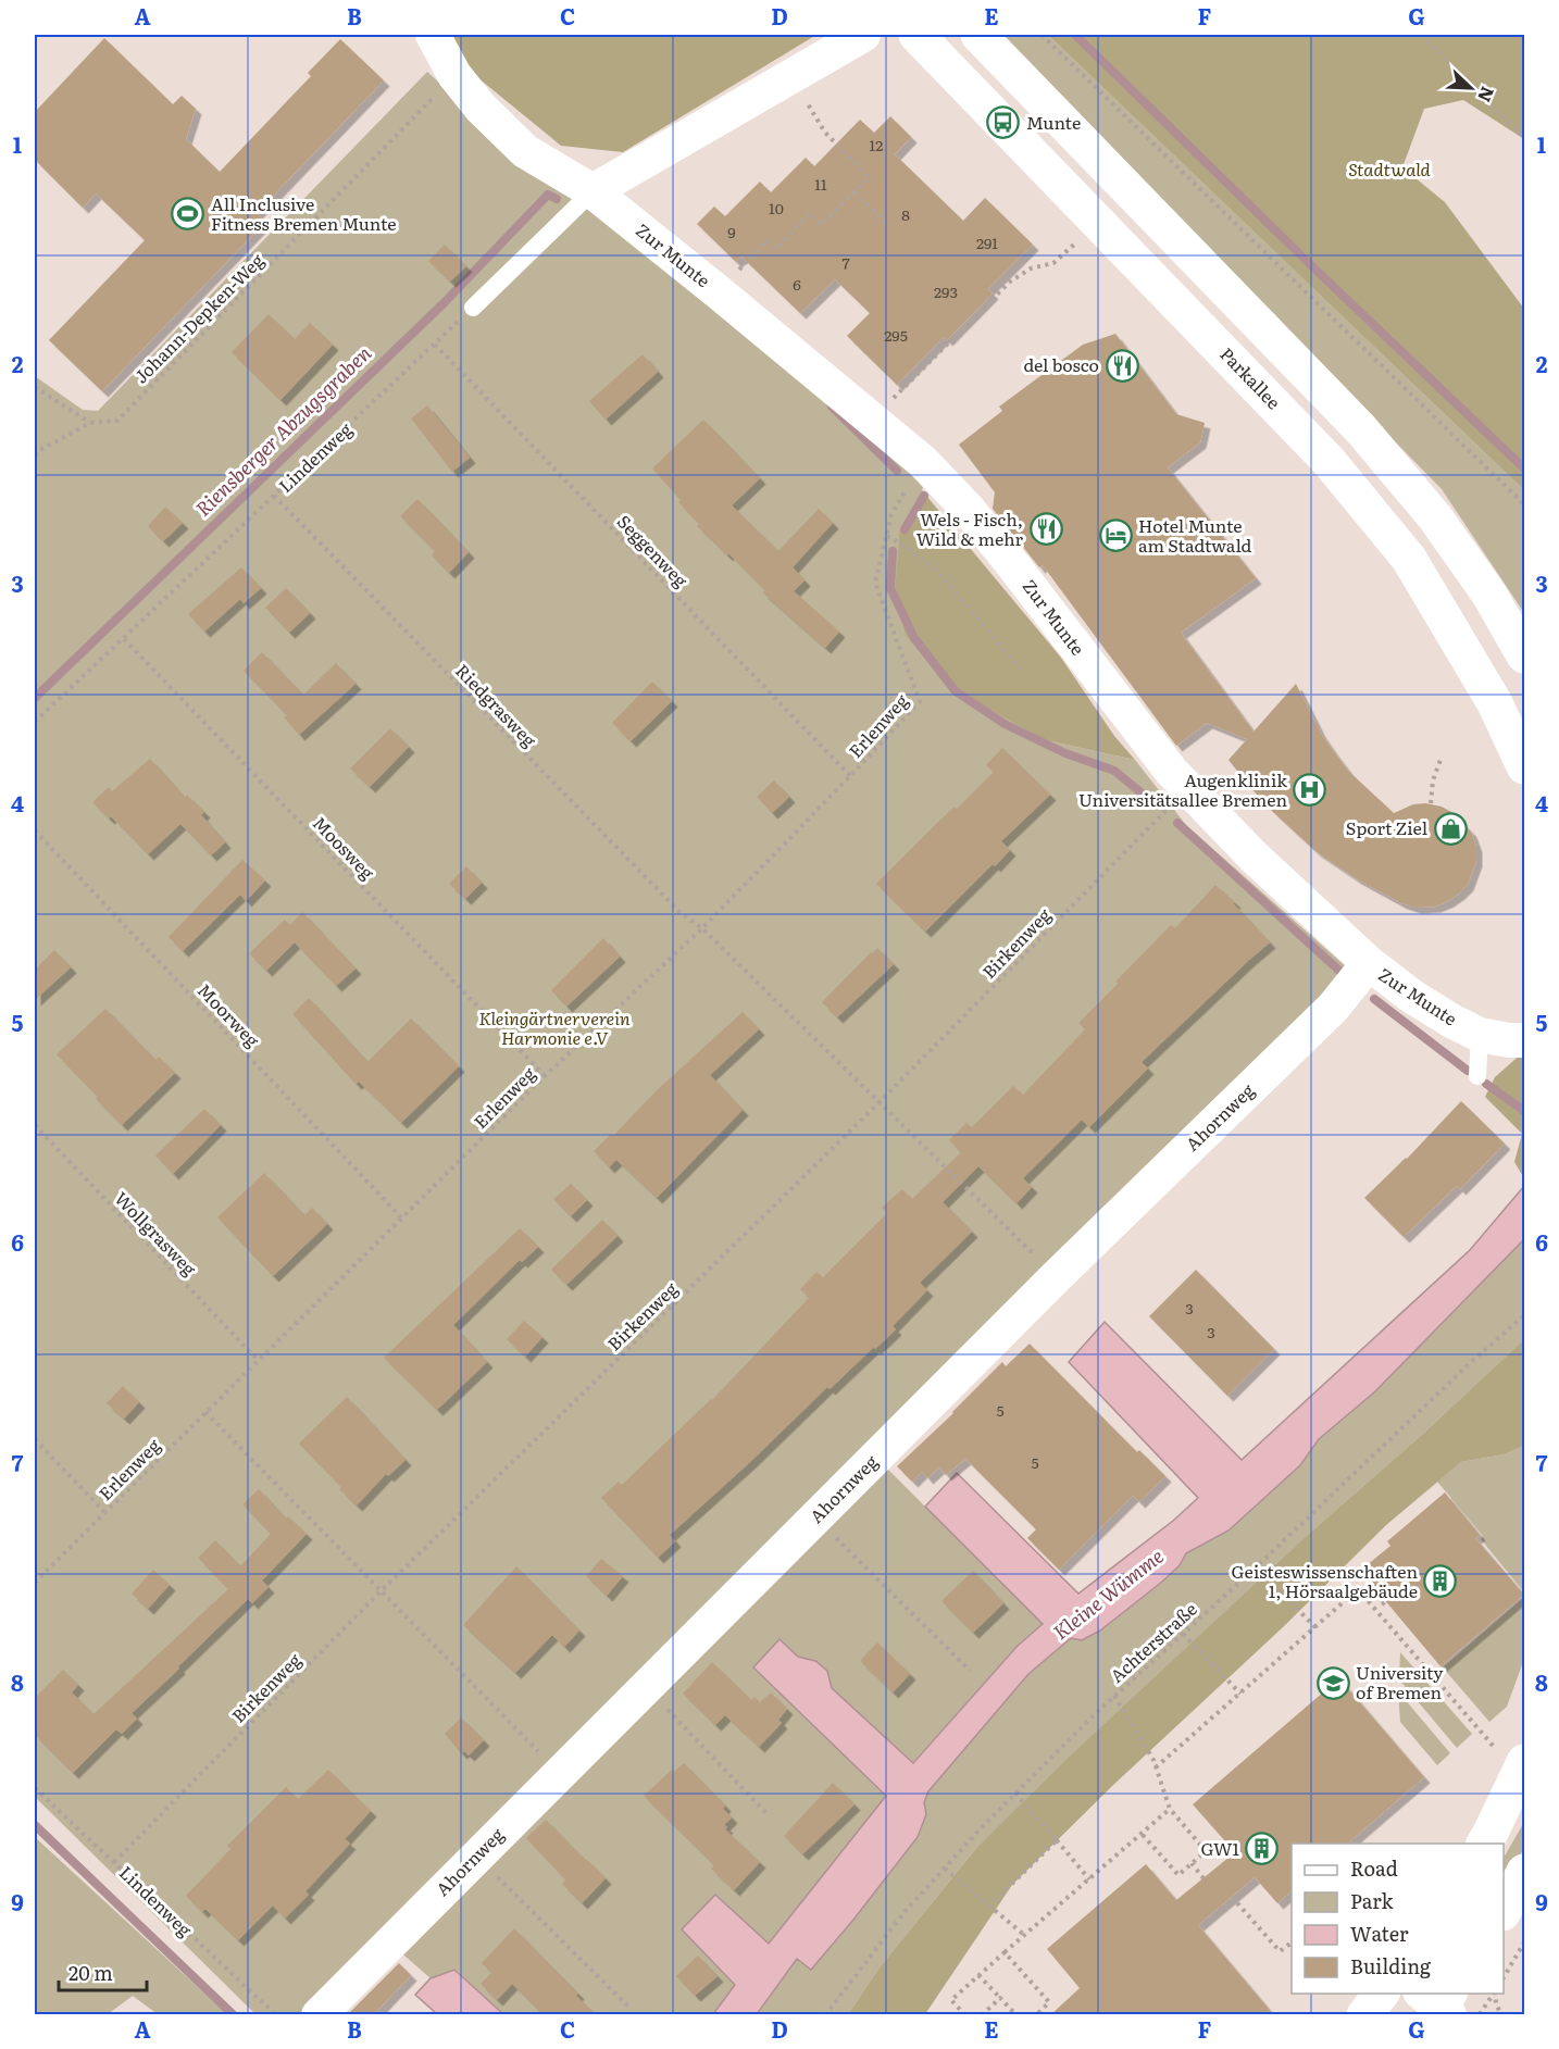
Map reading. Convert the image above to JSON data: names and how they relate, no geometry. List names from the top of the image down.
{
  "streets": {
    "main road": ["Parkallee"],
    "street": ["Zur Munte", "Ahornweg"],
    "path": [
      "Johann-Depken-Weg",
      "Lindenweg",
      "Seggenweg",
      "Riedgrasweg",
      "Erlenweg",
      "Moosweg",
      "Birkenweg",
      "Moorweg",
      "Wollgrasweg",
      "Achterstraße"
    ]
  },
  "crossings": [
    ["Zur Munte", "Johann-Depken-Weg"],
    ["Zur Munte", "Erlenweg"],
    ["Zur Munte", "Birkenweg"],
    ["Zur Munte", "Ahornweg"],
    ["Lindenweg", "Seggenweg"],
    ["Lindenweg", "Riedgrasweg"],
    ["Lindenweg", "Moosweg"],
    ["Lindenweg", "Birkenweg"],
    ["Seggenweg", "Erlenweg"],
    ["Riedgrasweg", "Erlenweg"],
    ["Riedgrasweg", "Birkenweg"],
    ["Riedgrasweg", "Ahornweg"],
    ["Erlenweg", "Moosweg"],
    ["Erlenweg", "Moorweg"],
    ["Erlenweg", "Wollgrasweg"]
  ],
  "water": ["Riensberger Abzugsgraben", "Kleine Wümme"],
  "parks": ["Stadtwald", "Kleingärtnerverein Harmonie e.V"],
  "places": {
    "bus stop": ["Munte"],
    "sports": ["All Inclusive Fitness Bremen Munte"],
    "restaurant": ["del bosco", "Wels - Fisch, Wild & mehr"],
    "hotel": ["Hotel Munte am Stadtwald"],
    "hospital": ["Augenklinik Universitätsallee Bremen"],
    "shop": ["Sport Ziel"],
    "building": ["Geisteswissenschaften 1, Hörsaalgebäude", "GW1"],
    "school or university": ["University of Bremen"]
  },
  "house_numbers": [
    "12",
    "11",
    "10",
    "8",
    "9",
    "291",
    "7",
    "6",
    "293",
    "295",
    "3",
    "3",
    "5",
    "5"
  ],
  "legend": [
    "Road",
    "Park",
    "Water",
    "Building"
  ],
  "scale_bar": "20 m",
  "north": "bottom right",
  "grid": {
    "columns": [
      "A",
      "B",
      "C",
      "D",
      "E",
      "F",
      "G"
    ],
    "rows": [
      "1",
      "2",
      "3",
      "4",
      "5",
      "6",
      "7",
      "8",
      "9"
    ]
  }
}
